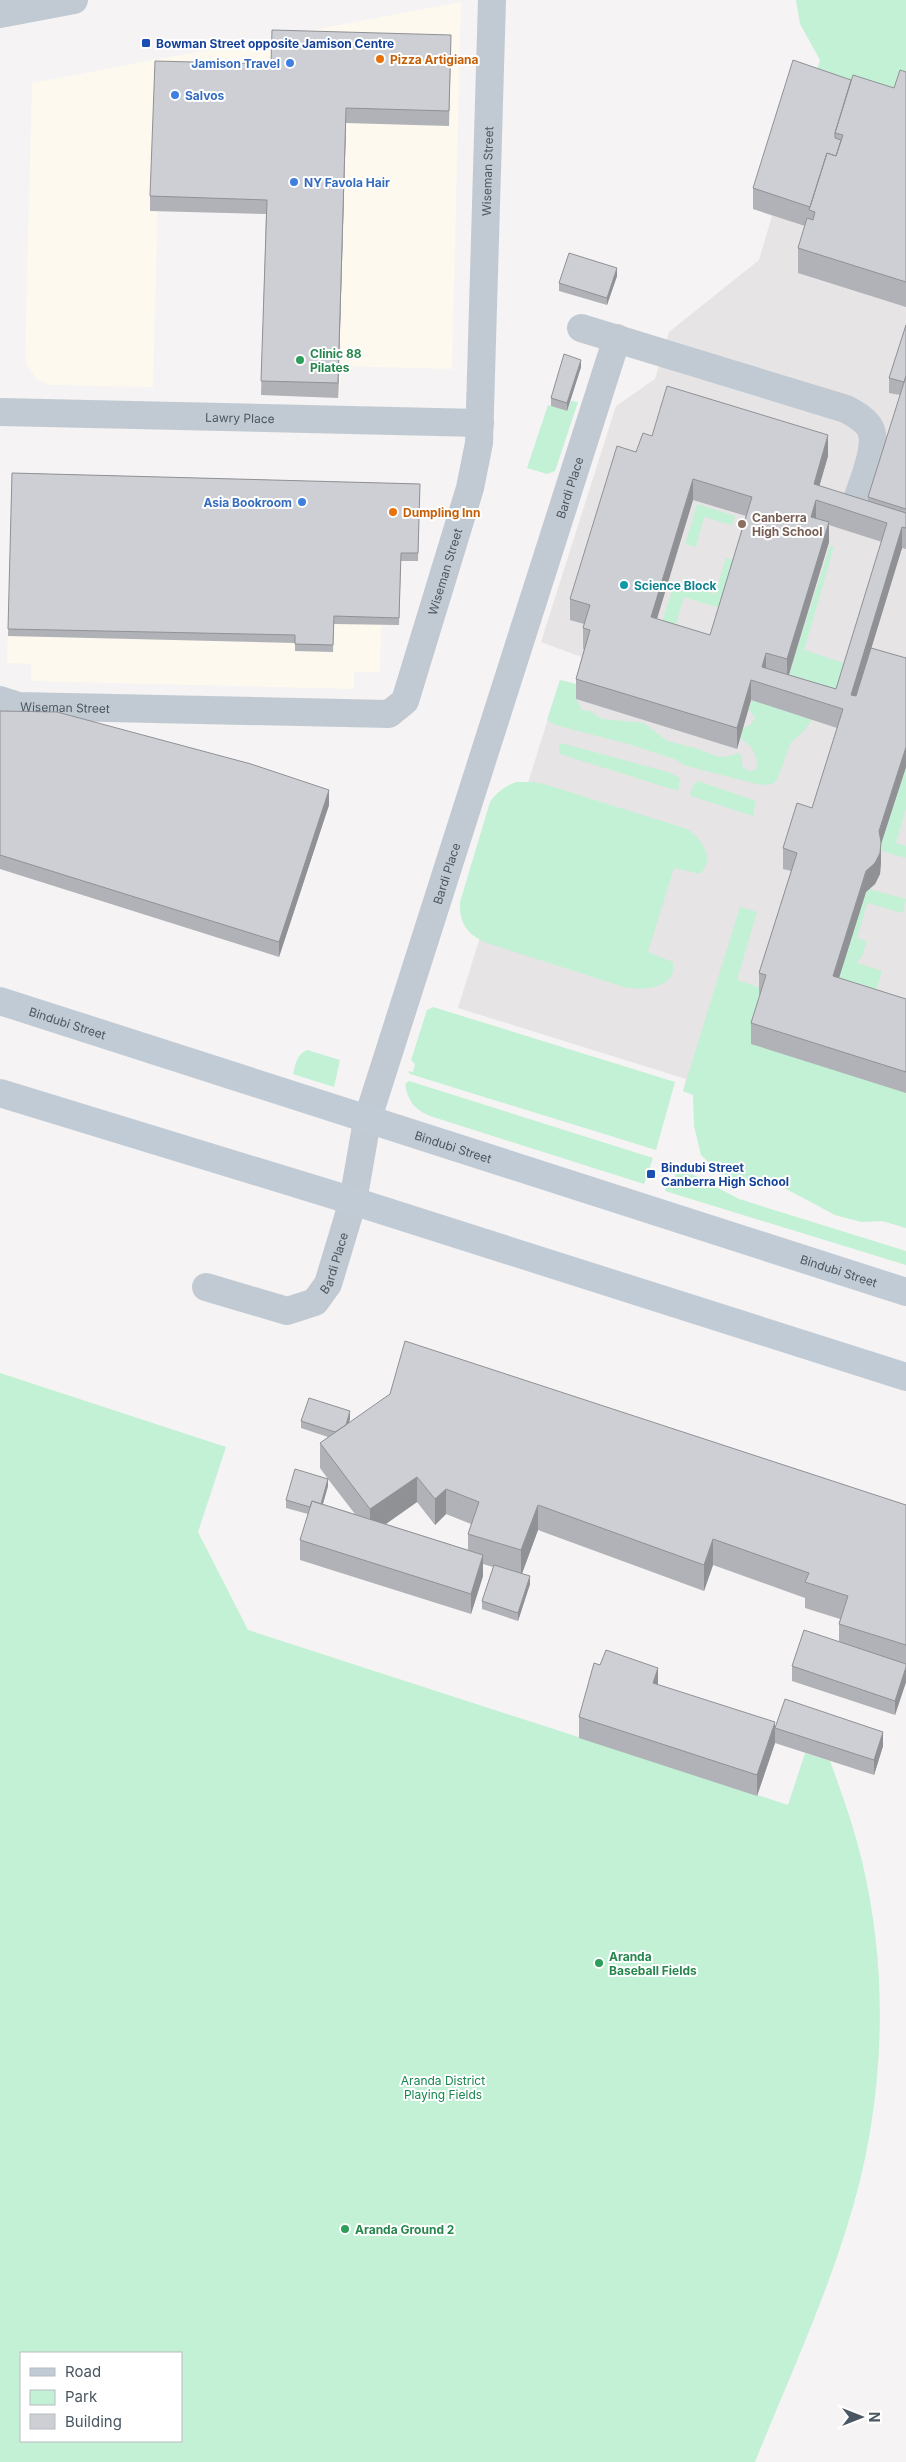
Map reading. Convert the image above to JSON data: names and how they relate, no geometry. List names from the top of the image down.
{
  "streets": {
    "main road": ["Bindubi Street"],
    "street": ["Wiseman Street", "Lawry Place", "Bardi Place"]
  },
  "crossings": [
    ["Wiseman Street", "Lawry Place"],
    ["Bardi Place", "Bindubi Street"]
  ],
  "parks": ["Aranda District Playing Fields"],
  "places": {
    "transit": ["Bowman Street opposite Jamison Centre", "Bindubi Street Canberra High School"],
    "other": [
      "Pizza Artigiana",
      "Jamison Travel",
      "Salvos",
      "NY Favola Hair",
      "Clinic 88 Pilates",
      "Asia Bookroom",
      "Dumpling Inn",
      "Canberra High School",
      "Science Block",
      "Aranda Baseball Fields",
      "Aranda Ground 2"
    ]
  },
  "legend": ["Road", "Park", "Building"],
  "north": "right"
}
